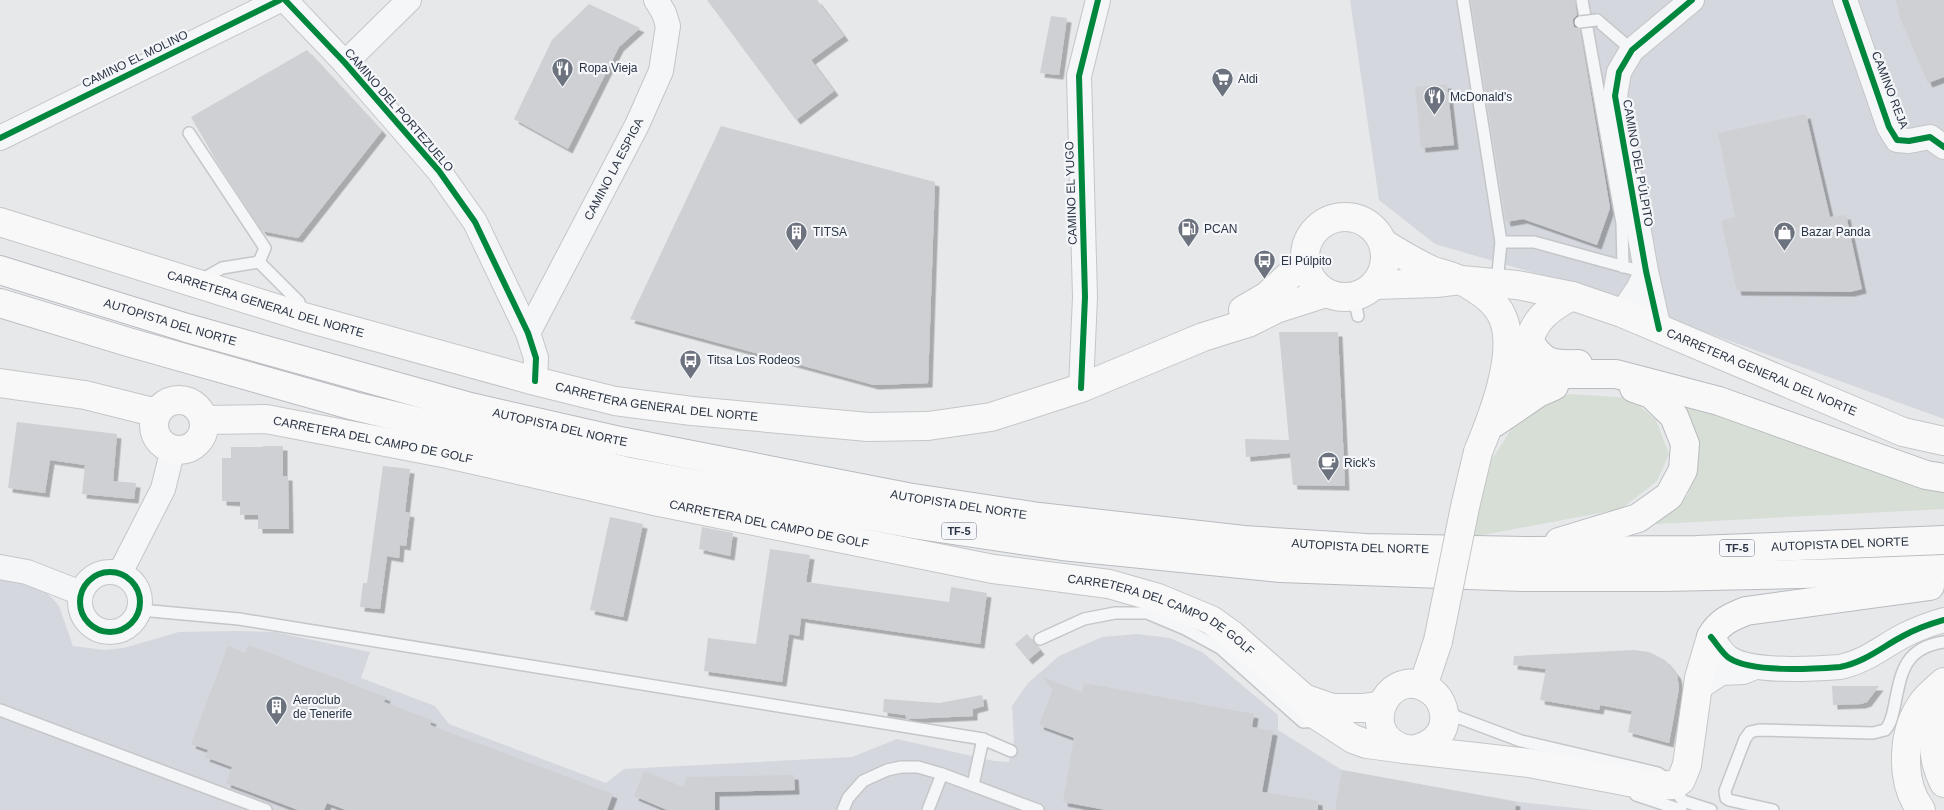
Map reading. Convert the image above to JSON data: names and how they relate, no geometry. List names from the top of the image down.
{
  "streets": {
    "main road": [
      "CARRETERA GENERAL DEL NORTE",
      "AUTOPISTA DEL NORTE",
      "CARRETERA DEL CAMPO DE GOLF",
      "TF-5"
    ],
    "street": [
      "CAMINO EL MOLINO",
      "CAMINO REJA",
      "CAMINO DEL PORTEZUELO",
      "CAMINO DEL PÚLPITO",
      "CAMINO LA ESPIGA",
      "CAMINO EL YUGO"
    ]
  },
  "crossings": [
    ["CAMINO DEL PORTEZUELO", "CAMINO LA ESPIGA"],
    ["CAMINO DEL PORTEZUELO", "CARRETERA GENERAL DEL NORTE"],
    ["CAMINO DEL PÚLPITO", "CARRETERA GENERAL DEL NORTE"],
    ["CAMINO EL YUGO", "CARRETERA GENERAL DEL NORTE"]
  ],
  "places": {
    "restaurant": ["Ropa Vieja", "McDonald's"],
    "supermarket": ["Aldi"],
    "fuel station": ["PCAN"],
    "building": ["TITSA", "Aeroclub de Tenerife"],
    "shop": ["Bazar Panda"],
    "bus stop": ["El Púlpito", "Titsa Los Rodeos"],
    "cafe": ["Rick's"]
  }
}
